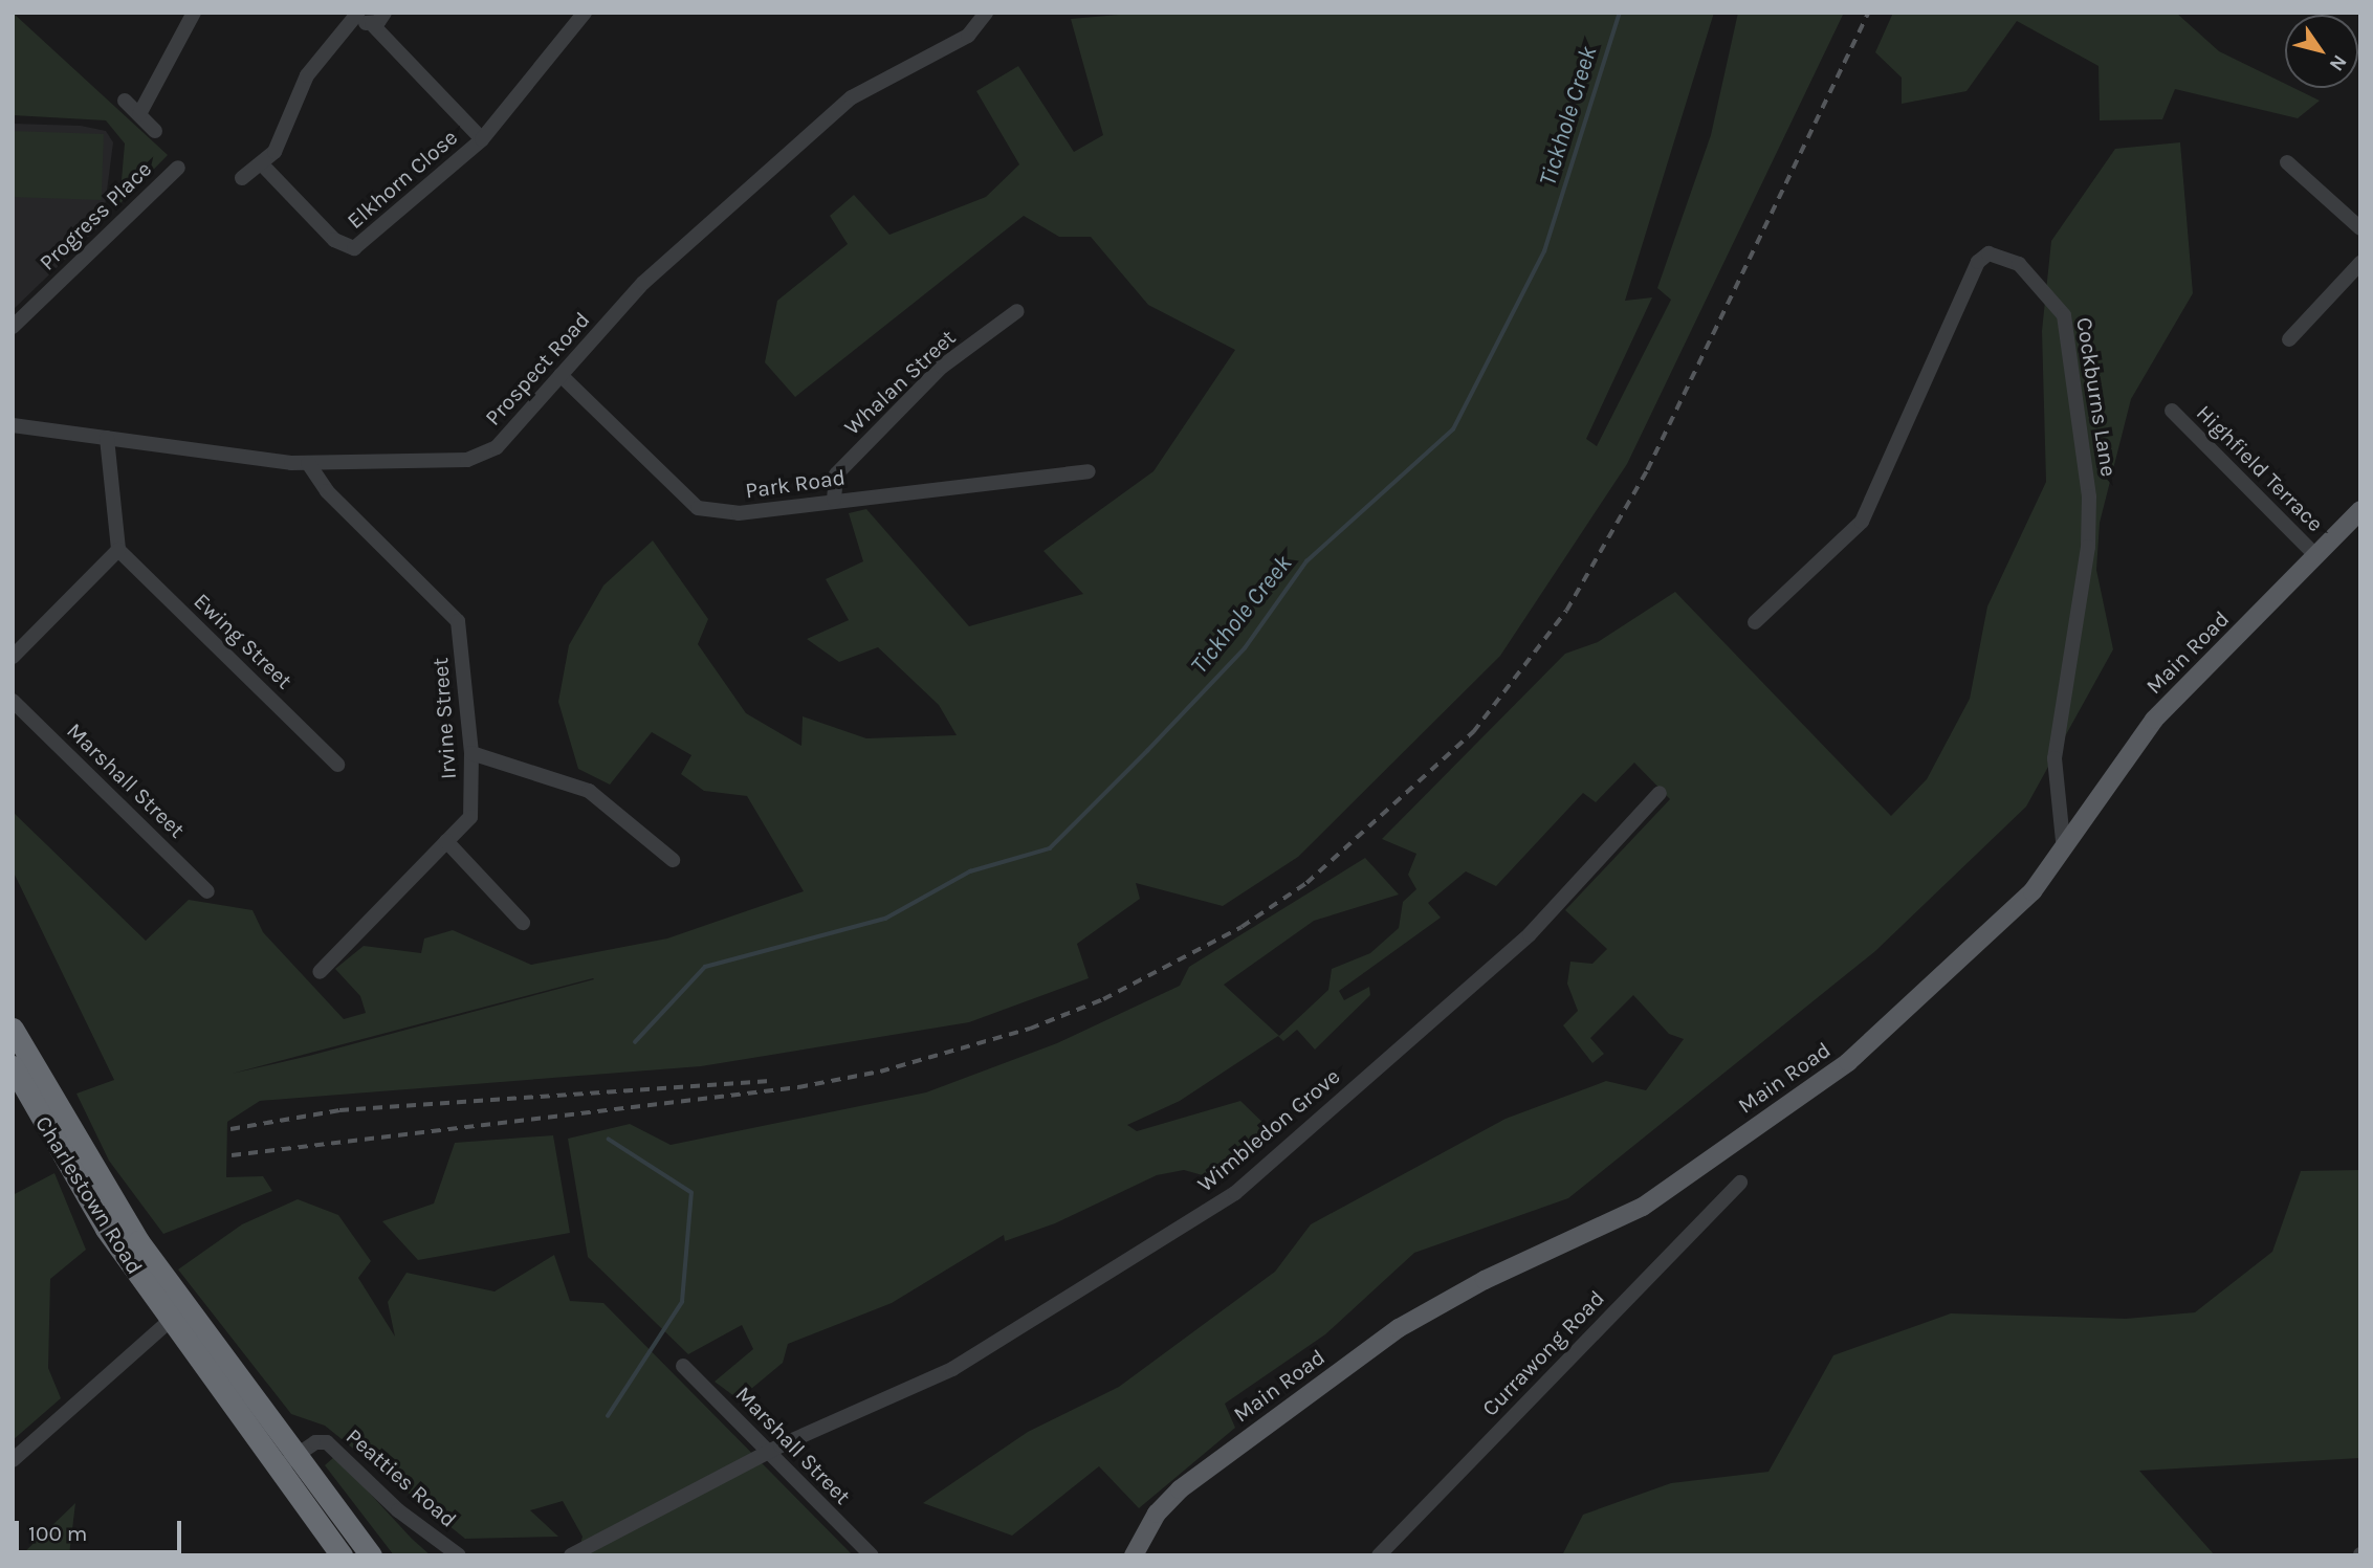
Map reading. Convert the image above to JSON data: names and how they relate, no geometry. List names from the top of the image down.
{
  "streets": {
    "highway": ["Charlestown Road"],
    "main road": ["Main Road"],
    "street": [
      "Elkhorn Close",
      "Progress Place",
      "Prospect Road",
      "Whalan Street",
      "Cockburns Lane",
      "Highfield Terrace",
      "Park Road",
      "Ewing Street",
      "Irvine Street",
      "Marshall Street",
      "Wimbledon Grove",
      "Currawong Road",
      "Peatties Road"
    ]
  },
  "crossings": [
    ["Prospect Road", "Park Road"],
    ["Prospect Road", "Irvine Street"],
    ["Whalan Street", "Park Road"],
    ["Cockburns Lane", "Main Road"],
    ["Highfield Terrace", "Main Road"],
    ["Marshall Street", "Wimbledon Grove"],
    ["Charlestown Road", "Peatties Road"]
  ],
  "water": ["Tickhole Creek"],
  "scale_bar": "100 m",
  "north": "bottom right"
}
